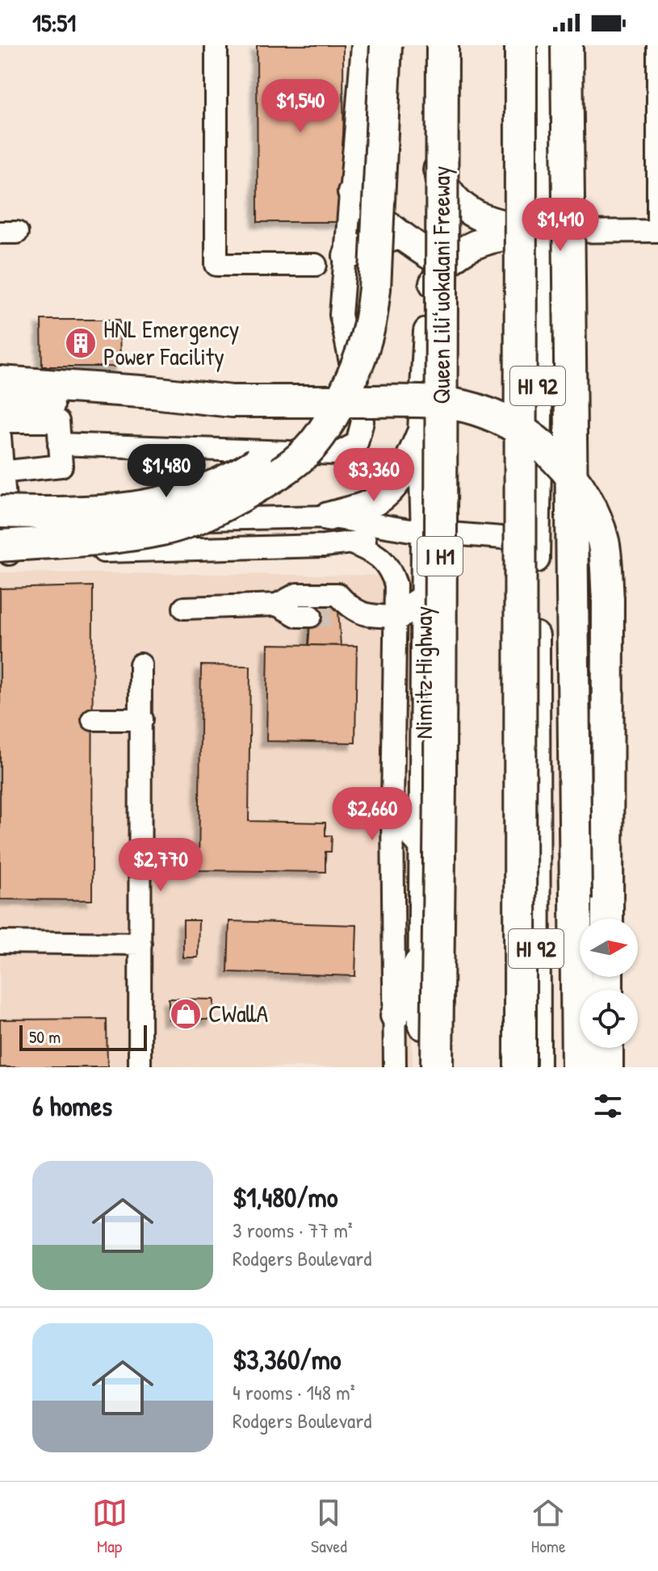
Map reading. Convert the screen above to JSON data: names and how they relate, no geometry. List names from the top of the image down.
{
  "streets": {
    "highway": ["Queen Liliʻuokalani Freeway", "I H1"],
    "main road": ["HI 92", "Nimitz Highway"]
  },
  "places": {
    "building": ["HNL Emergency Power Facility"],
    "shop": ["CWallA"]
  },
  "scale_bar": "50 m",
  "north": "right",
  "page": {
    "status": "15:51",
    "price": [
      "$1,540",
      "$1,410",
      "$1,480",
      "$3,360",
      "$2,660",
      "$2,770"
    ],
    "scale": "50 m",
    "heading": "6 homes",
    "list": [
      {
        "name": "$1,480/mo",
        "note": "3 rooms · 77 m² · Rodgers Boulevard"
      },
      {
        "name": "$3,360/mo",
        "note": "4 rooms · 148 m² · Rodgers Boulevard"
      }
    ],
    "tabs": ["Map", "Saved", "Home"]
  }
}
